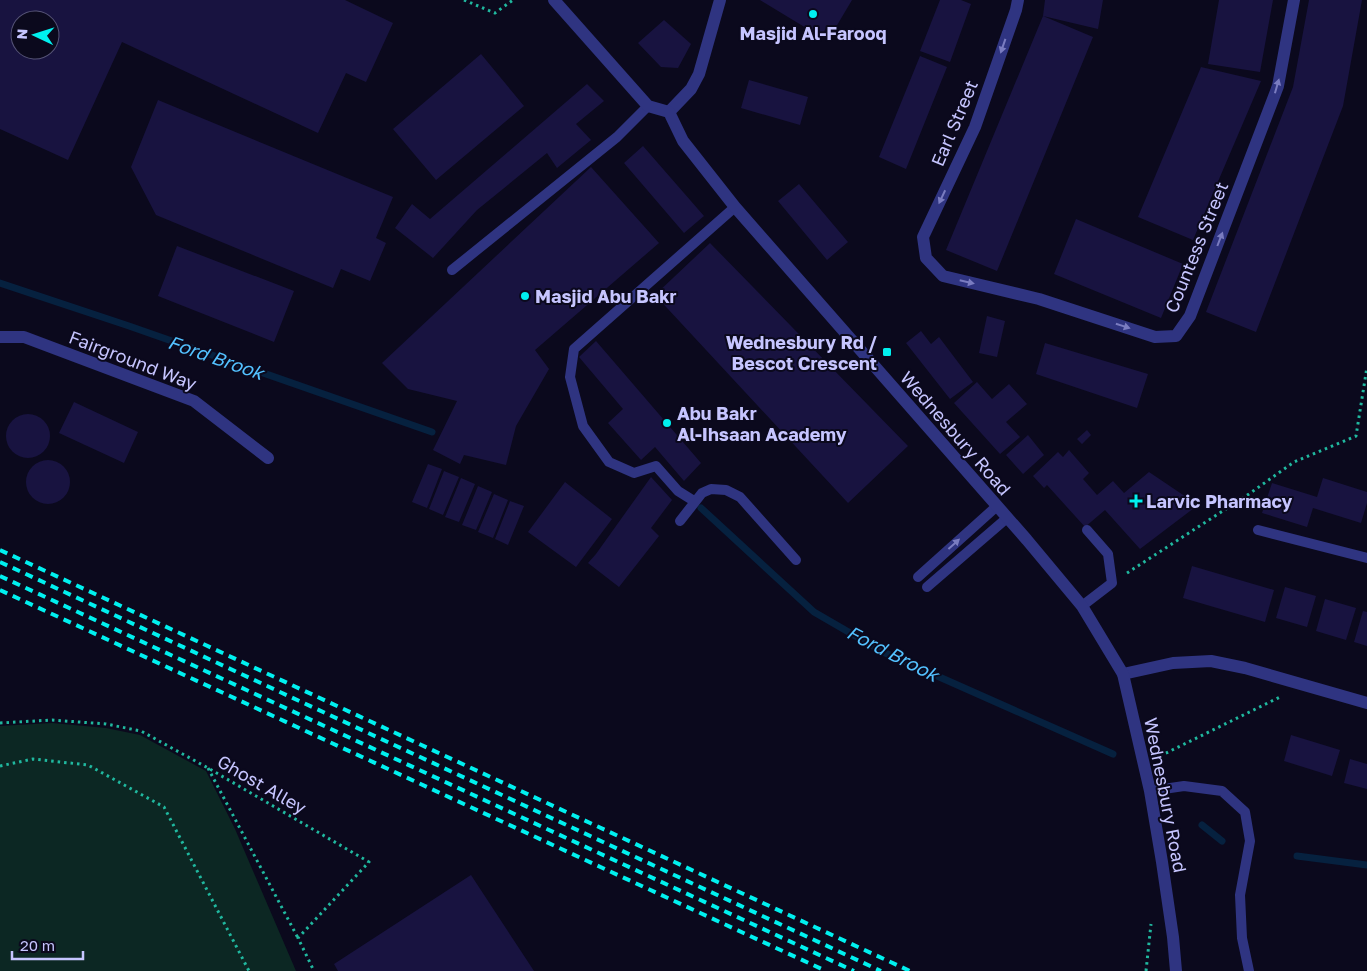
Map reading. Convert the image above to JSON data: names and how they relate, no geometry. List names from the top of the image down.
{
  "streets": {
    "street": [
      "Earl Street",
      "Countess Street",
      "Fairground Way",
      "Wednesbury Road"
    ],
    "path": ["Ghost Alley"]
  },
  "crossings": [
    ["Earl Street", "Countess Street"]
  ],
  "one_way": ["Earl Street"],
  "water": ["Ford Brook"],
  "places": {
    "other": ["Masjid Al-Farooq", "Masjid Abu Bakr", "Abu Bakr Al-Ihsaan Academy"],
    "transit": ["Wednesbury Rd / Bescot Crescent"],
    "health": ["Larvic Pharmacy"]
  },
  "scale_bar": "20 m",
  "north": "left"
}
